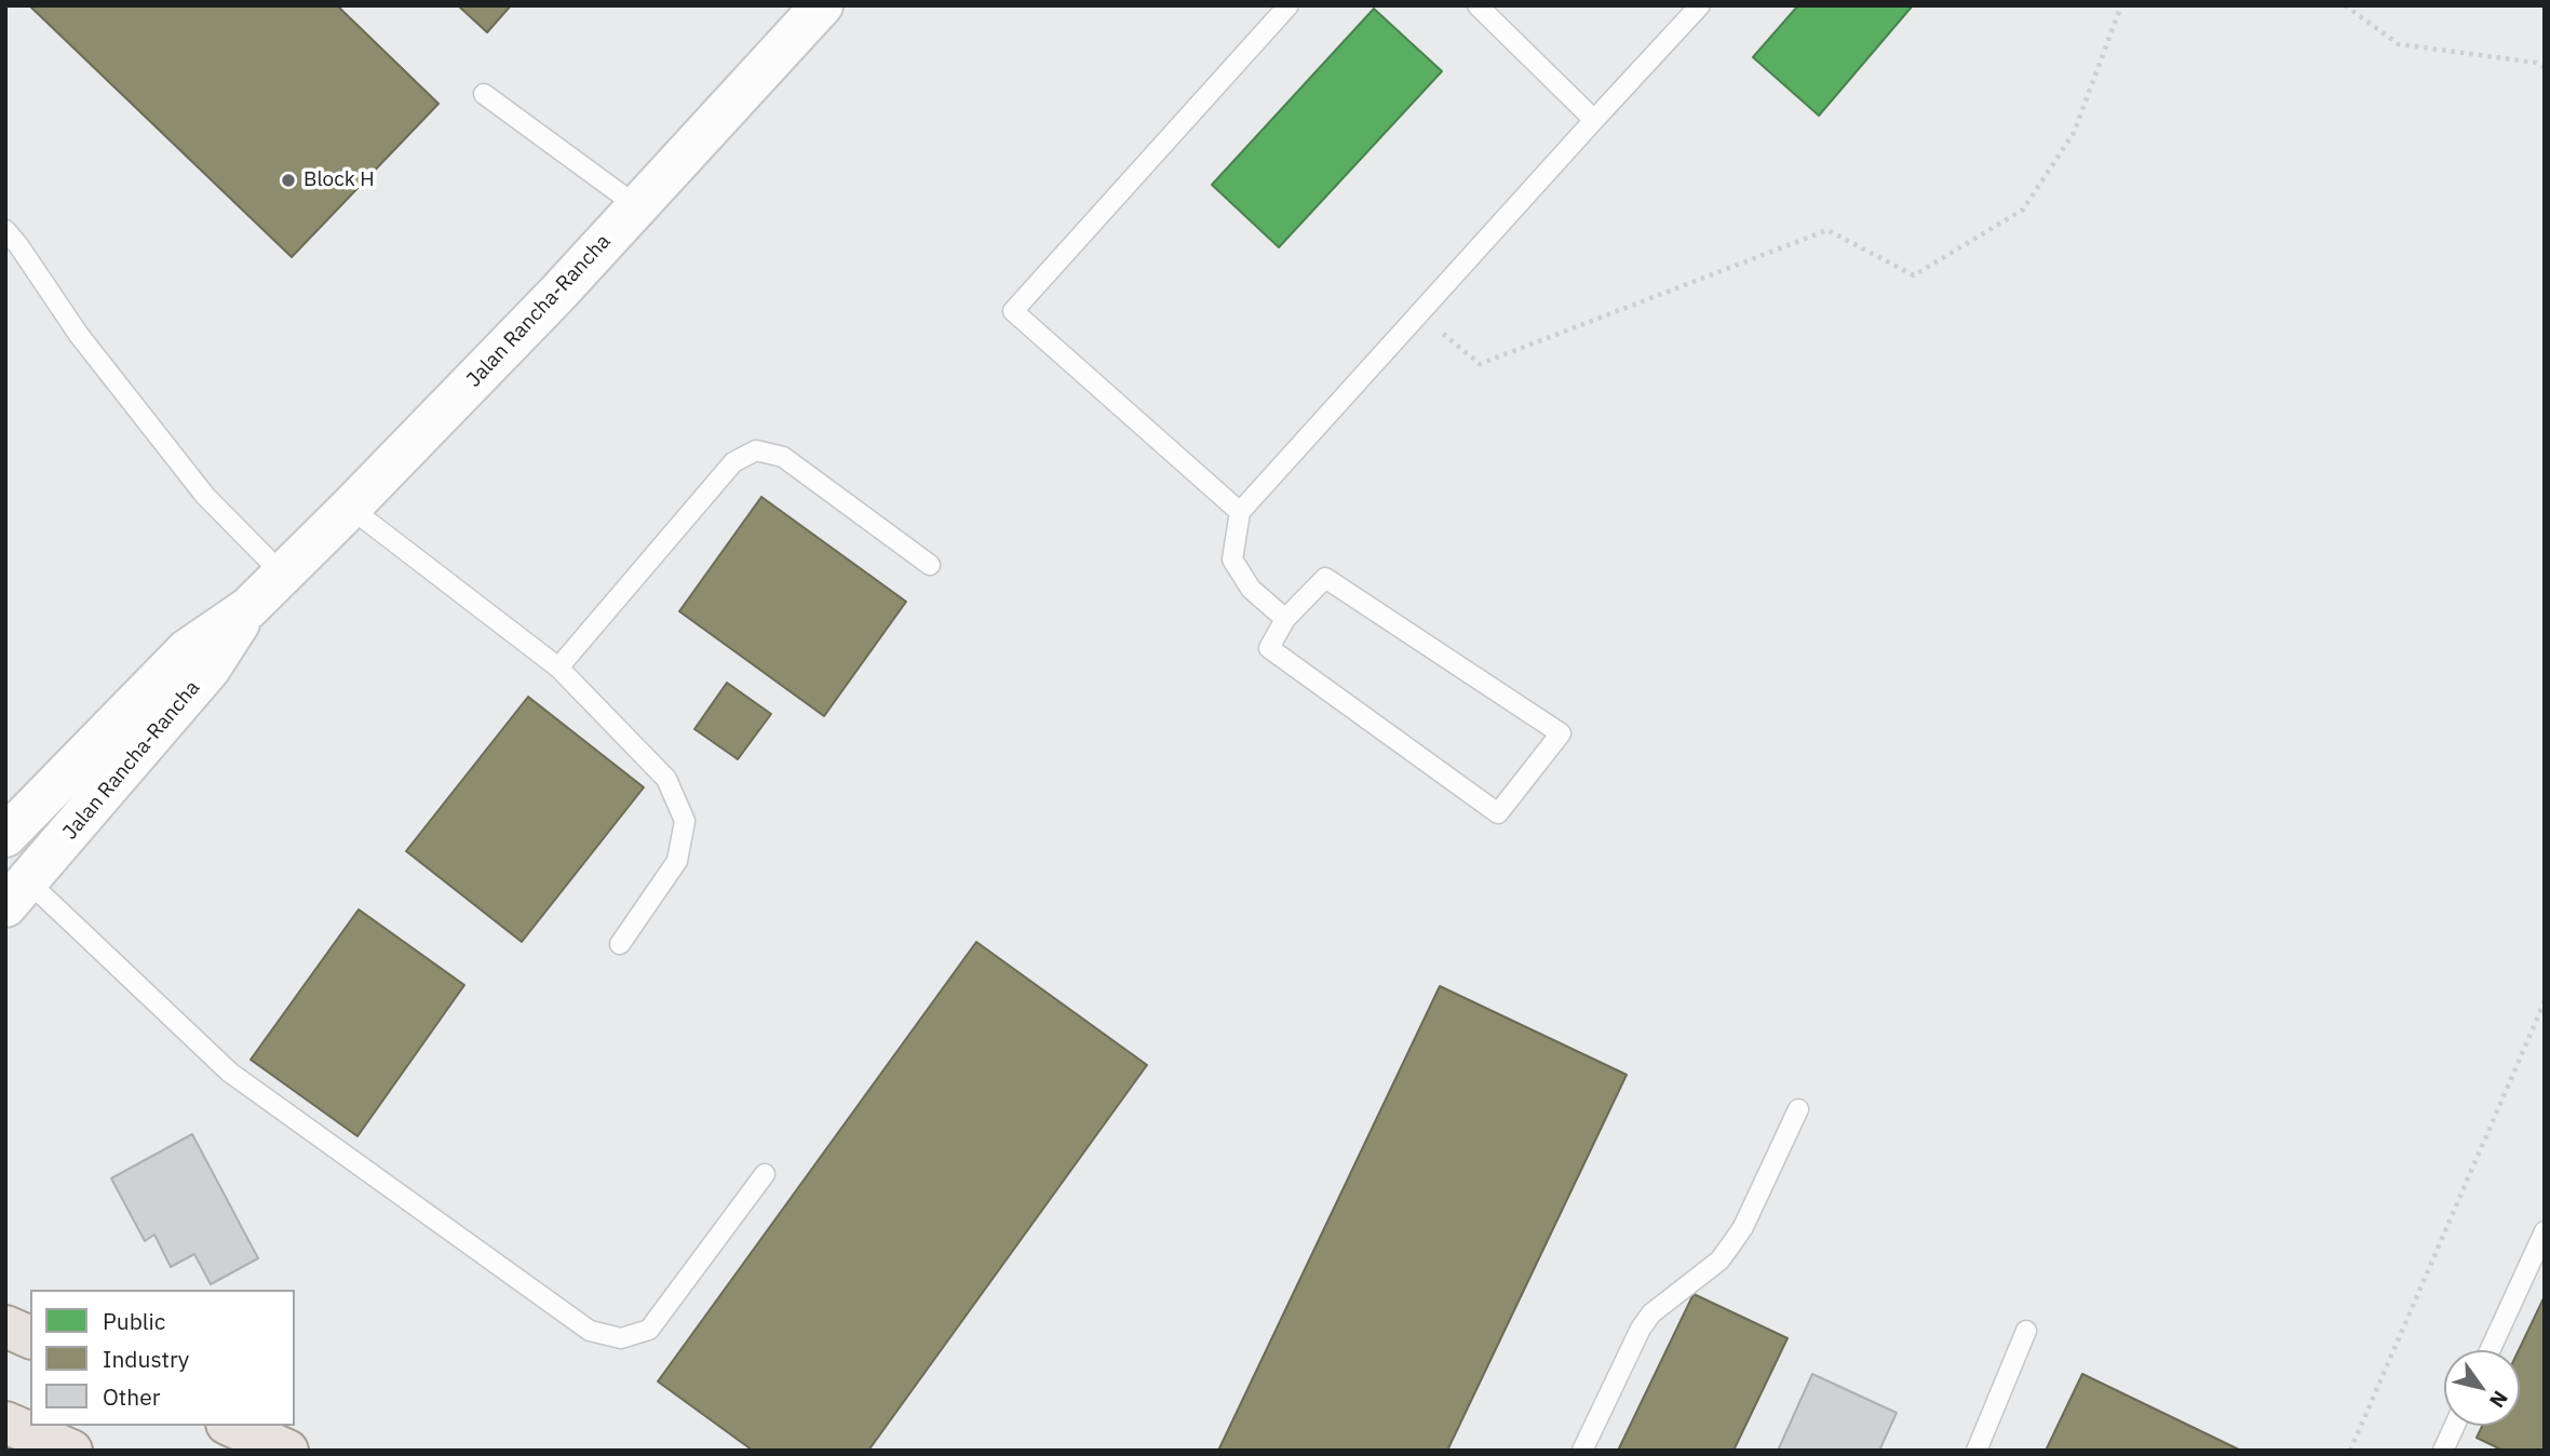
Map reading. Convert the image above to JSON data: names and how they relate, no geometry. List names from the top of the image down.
{
  "streets": {
    "main road": ["Jalan Rancha-Rancha"]
  },
  "places": ["Block H"],
  "legend": ["Public", "Industry", "Other"],
  "north": "bottom right"
}
